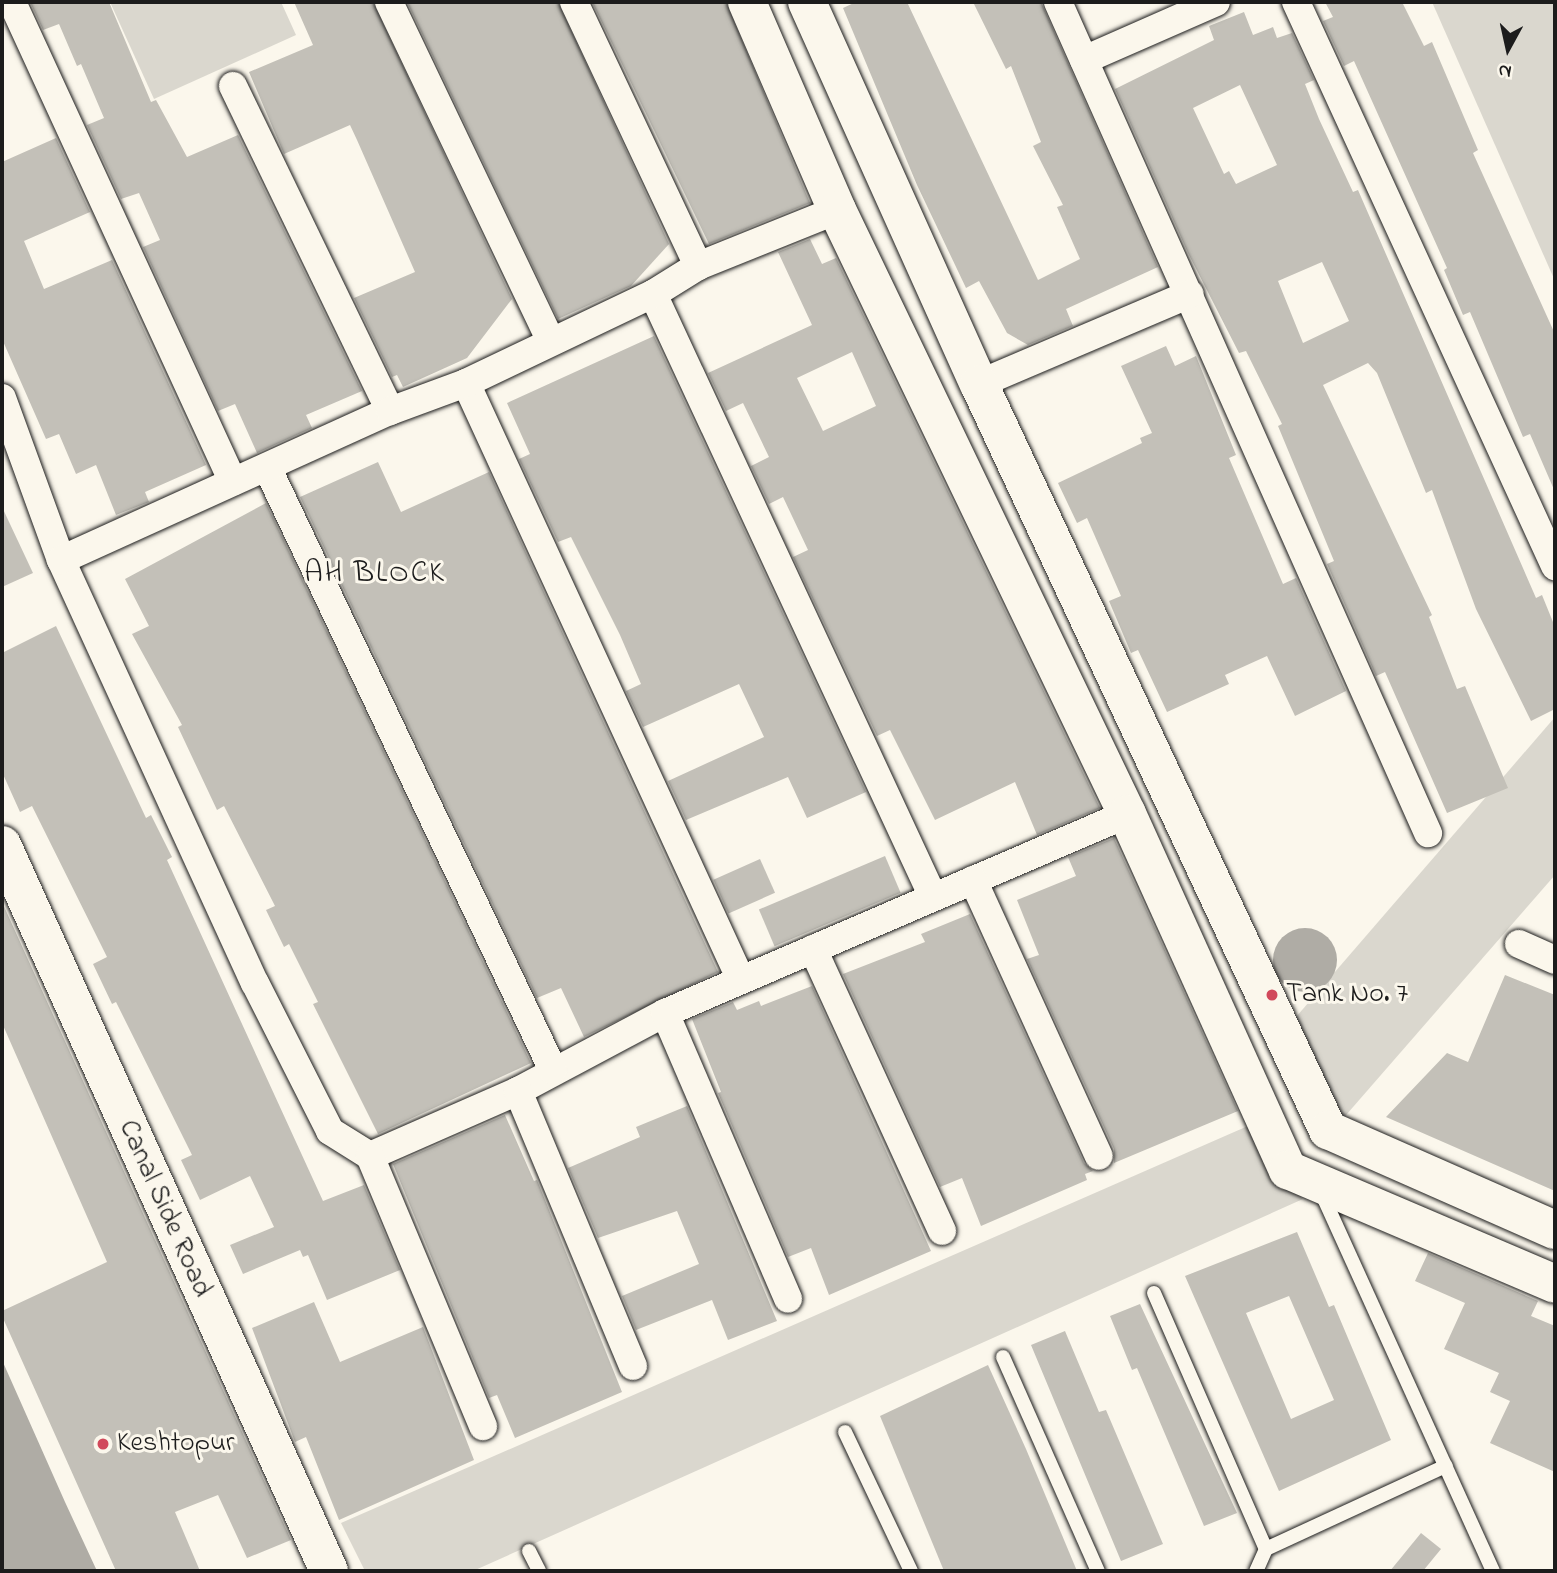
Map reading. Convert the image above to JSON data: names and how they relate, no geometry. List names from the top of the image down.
{
  "streets": {
    "main road": ["Canal Side Road"]
  },
  "districts": ["AH BLOCK"],
  "places": ["Tank No. 7", "Keshtopur"],
  "north": "bottom"
}
